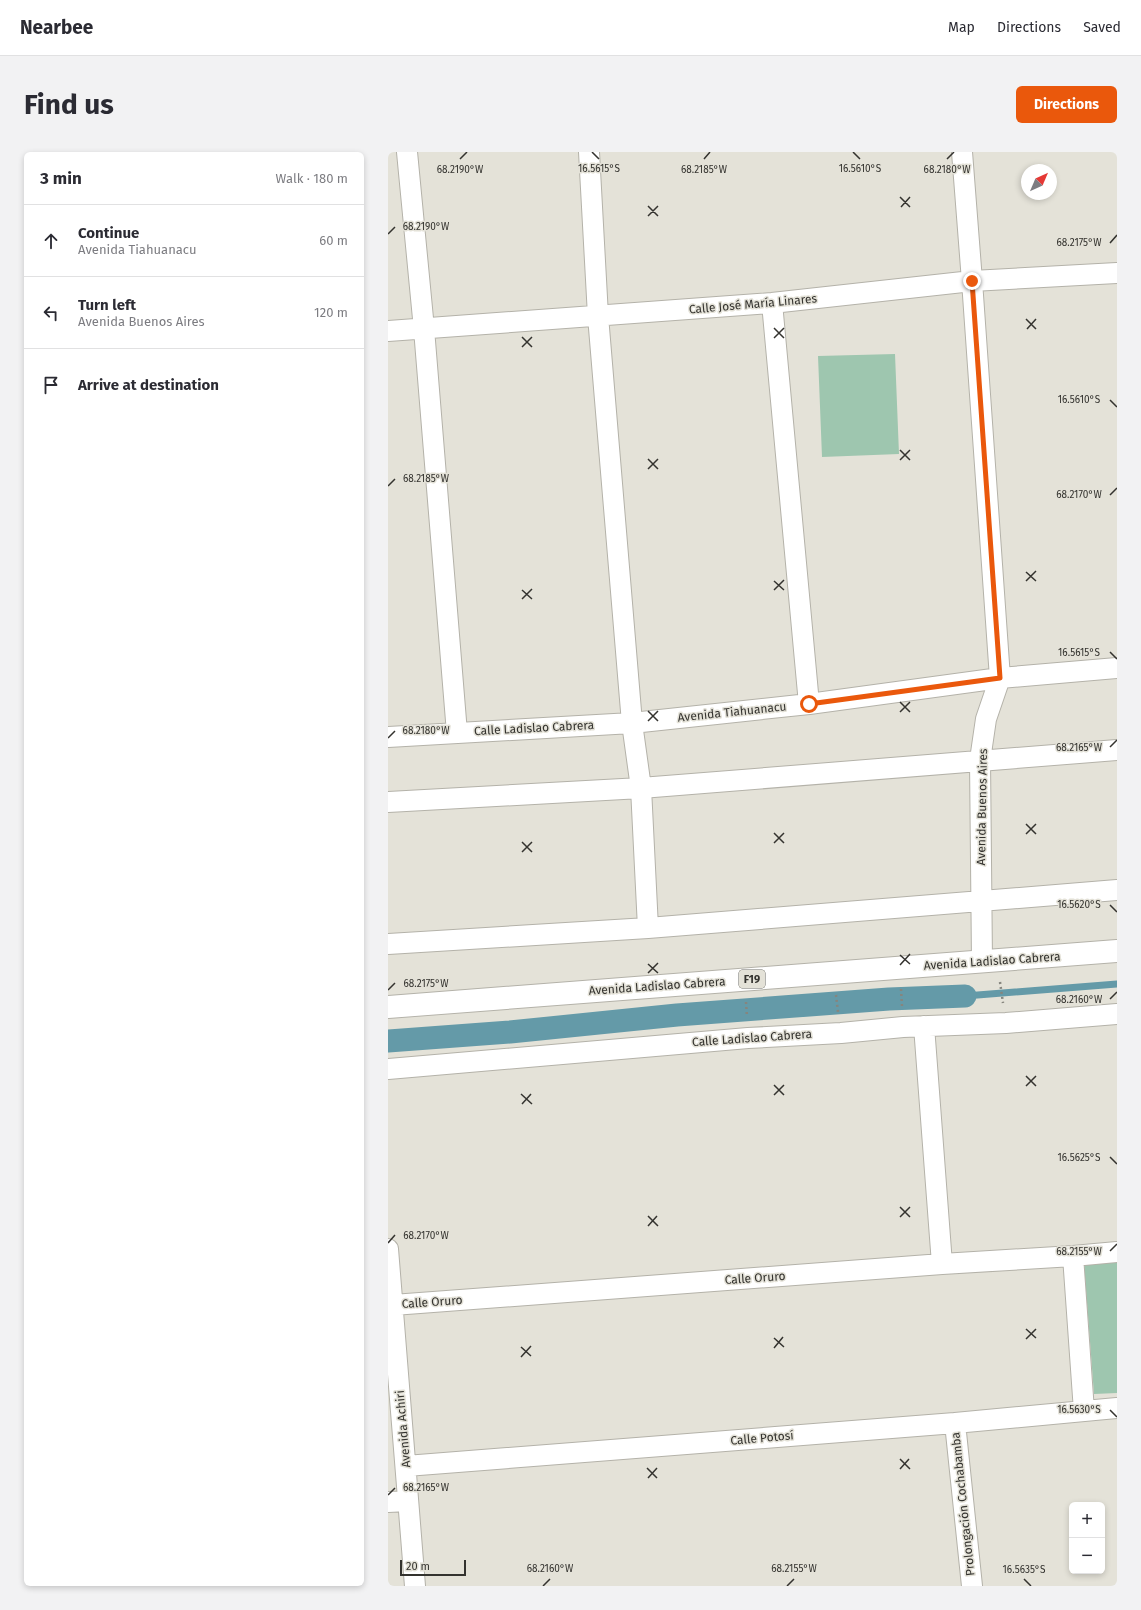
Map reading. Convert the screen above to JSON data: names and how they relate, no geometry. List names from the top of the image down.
{
  "streets": {
    "highway": ["Avenida Ladislao Cabrera", "F19"],
    "street": [
      "Calle José María Linares",
      "Avenida Tiahuanacu",
      "Calle Ladislao Cabrera",
      "Avenida Buenos Aires",
      "Calle Oruro",
      "Avenida Achiri",
      "Calle Potosí",
      "Prolongación Cochabamba"
    ]
  },
  "crossings": [
    ["Calle José María Linares", "Avenida Buenos Aires"],
    ["Avenida Tiahuanacu", "Calle Ladislao Cabrera"],
    ["Avenida Tiahuanacu", "Avenida Buenos Aires"],
    ["Avenida Buenos Aires", "Avenida Ladislao Cabrera"],
    ["Calle Oruro", "Avenida Achiri"],
    ["Avenida Achiri", "Calle Potosí"],
    ["Calle Potosí", "Prolongación Cochabamba"]
  ],
  "scale_bar": "20 m",
  "north": "top right",
  "page": {
    "header": "Nearbee",
    "nav": ["Map", "Directions", "Saved"],
    "buttons": "Directions",
    "title": "Find us",
    "heading": ["3 min", "Walk · 180 m"],
    "list": [
      ["Continue", "Avenida Tiahuanacu", "60 m"],
      ["Turn left", "Avenida Buenos Aires", "120 m"],
      "Arrive at destination"
    ],
    "map_buttons": ["+", "−"],
    "scale": "20 m"
  },
  "coordinates": [
    "16.5615°S",
    "16.5610°S",
    "68.2190°W",
    "68.2185°W",
    "68.2180°W",
    "68.2175°W",
    "68.2170°W",
    "68.2165°W",
    "16.5620°S",
    "68.2160°W",
    "16.5625°S",
    "68.2155°W",
    "16.5630°S",
    "16.5635°S"
  ]
}
